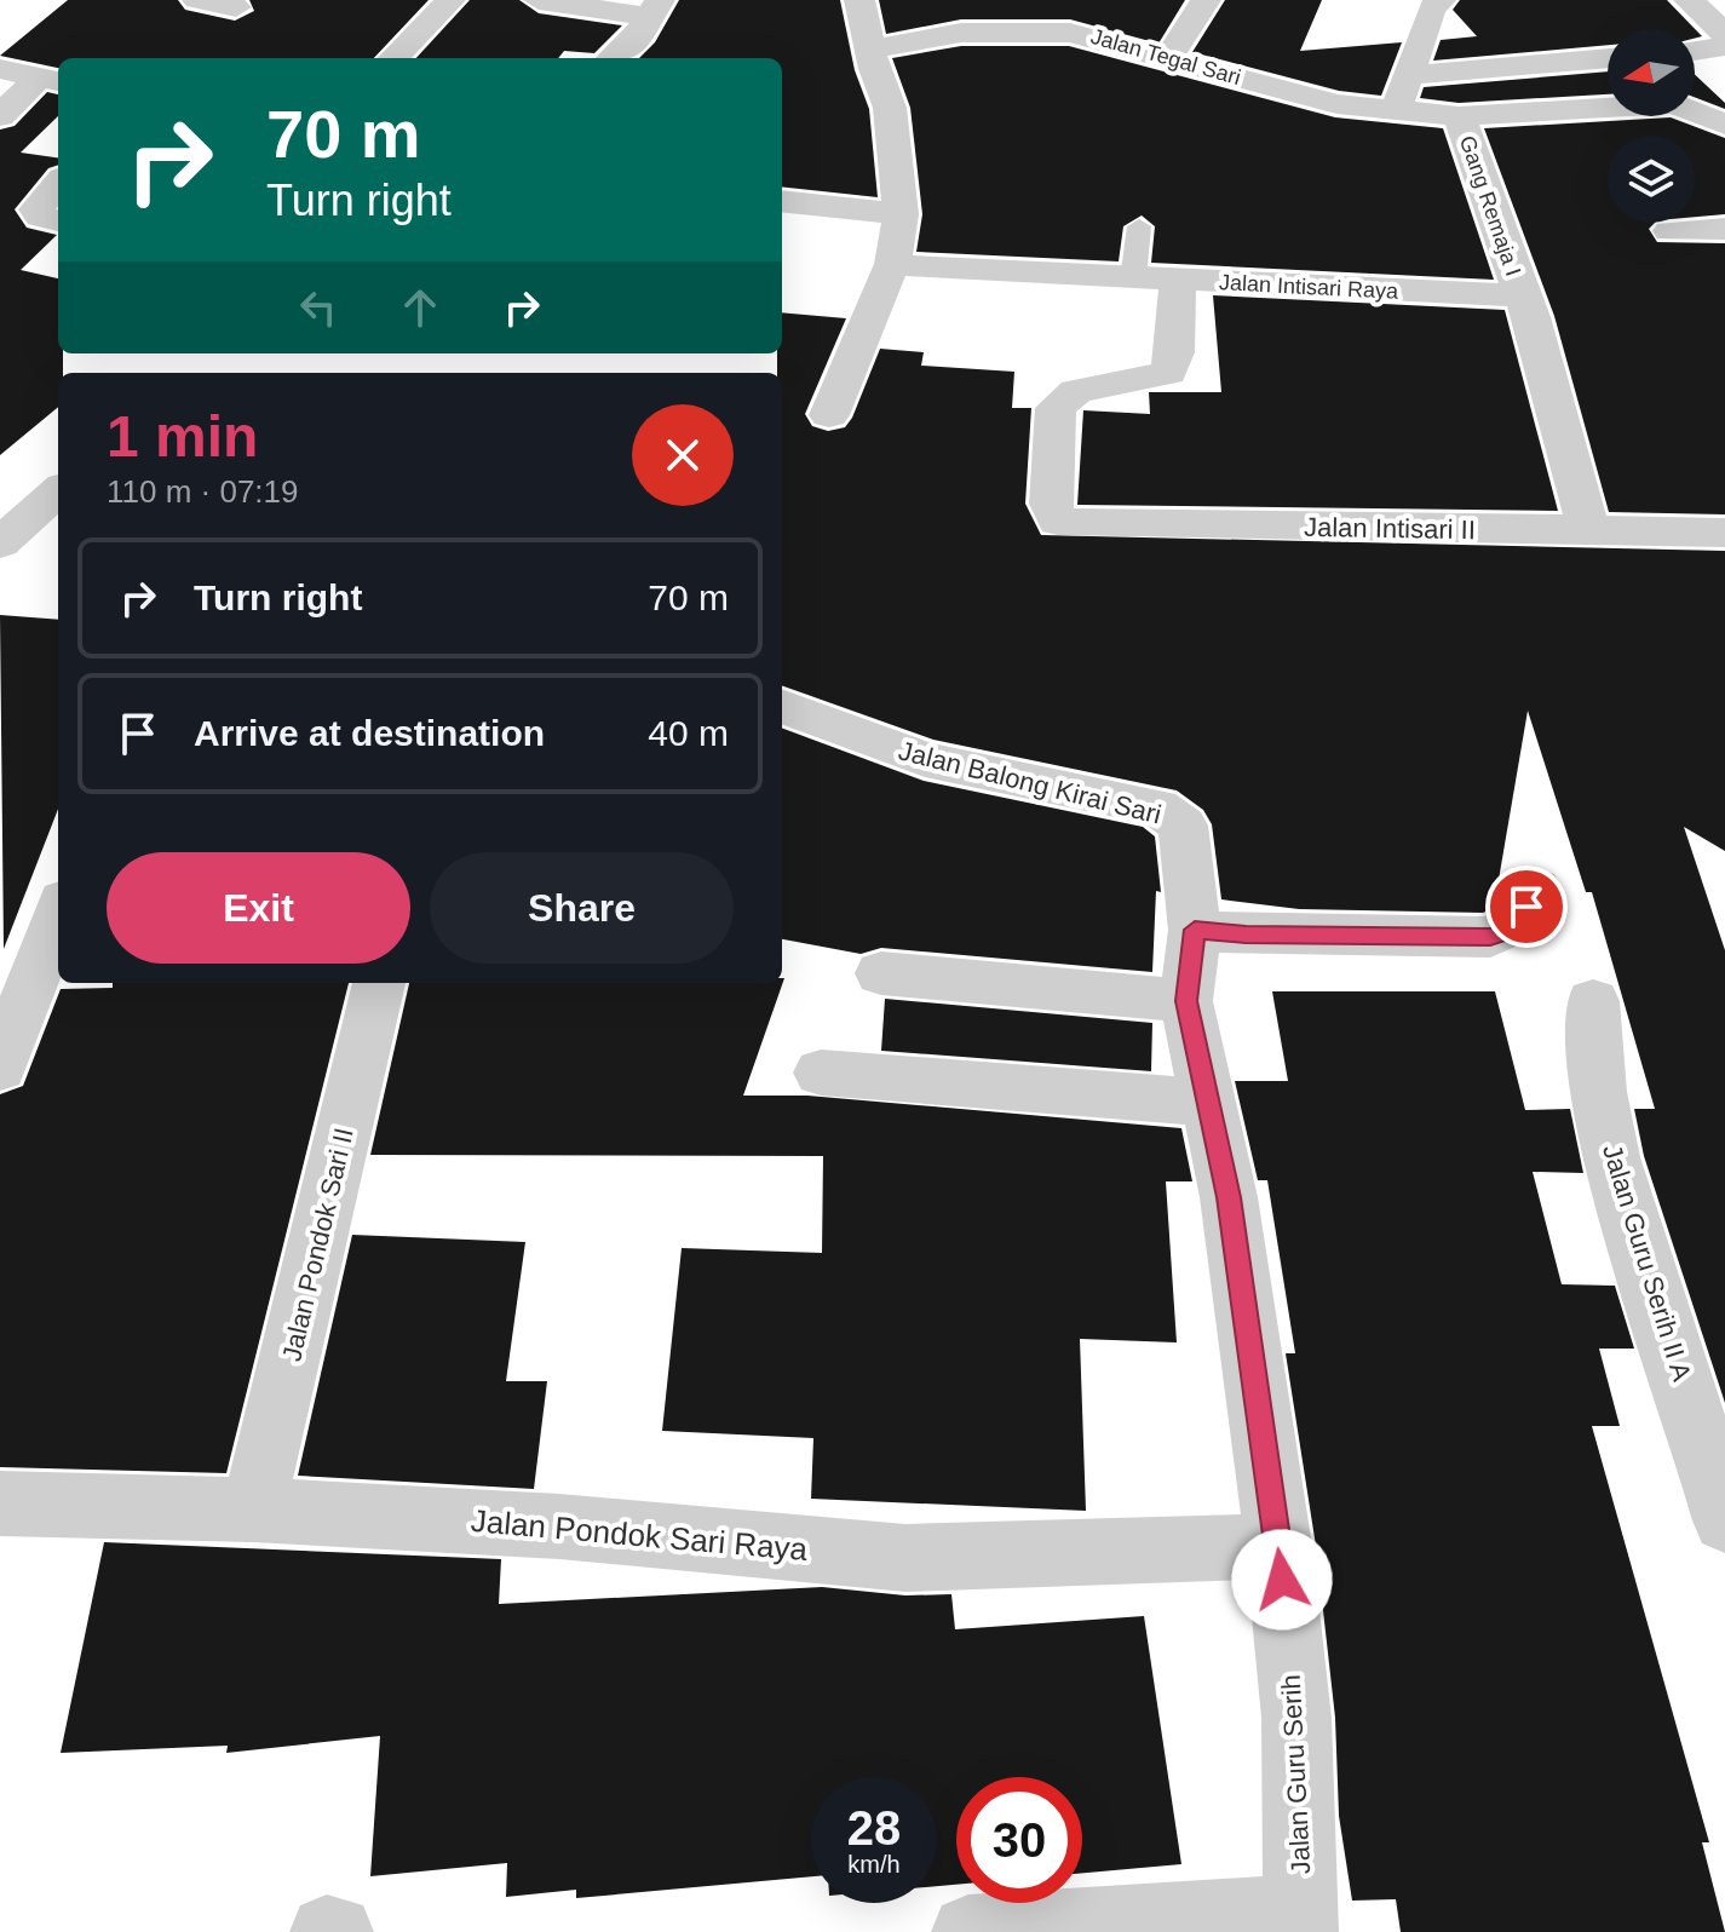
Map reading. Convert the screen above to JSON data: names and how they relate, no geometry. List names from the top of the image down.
{
  "streets": {
    "street": [
      "Jalan Tegal Sari",
      "Gang Remaja I",
      "Jalan Intisari Raya",
      "Jalan Intisari II",
      "Jalan Balong Kirai Sari",
      "Jalan Pondok Sari II",
      "Jalan Guru Serih II A",
      "Jalan Pondok Sari Raya",
      "Jalan Guru Serih"
    ]
  },
  "crossings": [
    ["Jalan Tegal Sari", "Gang Remaja I"],
    ["Gang Remaja I", "Jalan Intisari Raya"],
    ["Jalan Intisari Raya", "Jalan Intisari II"],
    ["Jalan Balong Kirai Sari", "Jalan Guru Serih"],
    ["Jalan Pondok Sari II", "Jalan Pondok Sari Raya"],
    ["Jalan Pondok Sari Raya", "Jalan Guru Serih"]
  ],
  "north": "left",
  "page": {
    "turn": ["70 m", "Turn right"],
    "heading": ["1 min", "110 m · 07:19"],
    "list": [
      {
        "name": "Turn right",
        "value": "70 m"
      },
      {
        "name": "Arrive at destination",
        "value": "40 m"
      }
    ],
    "buttons": ["Exit", "Share"],
    "speed": "28 km/h",
    "limit": "30"
  }
}
